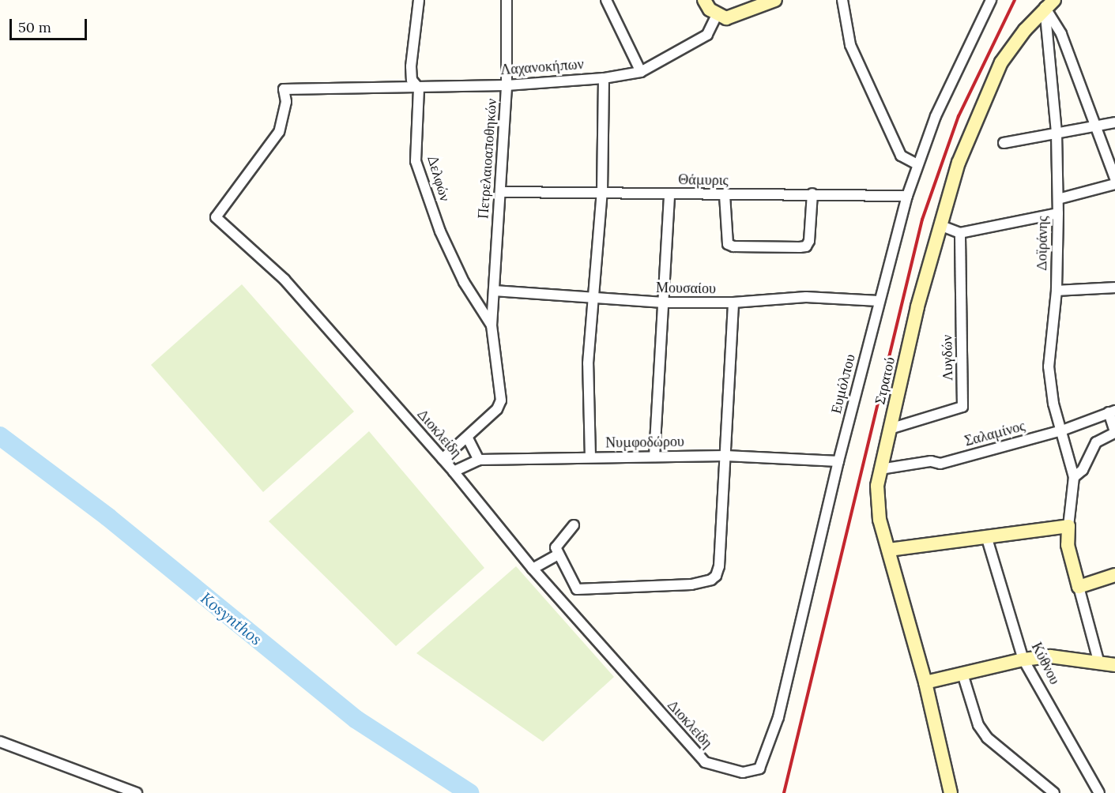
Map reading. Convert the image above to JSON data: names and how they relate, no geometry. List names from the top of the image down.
{
  "streets": {
    "main road": ["Δοϊράνης", "Στρατού"],
    "street": [
      "Λαχανοκήπων",
      "Πετρελαιοαποθηκών",
      "Δελφών",
      "Θάμυρις",
      "Μουσαίου",
      "Λυγδών",
      "Ευμόλπου",
      "Διοκλείδη",
      "Σαλαμίνος",
      "Νυμφοδώρου",
      "Κύθνου"
    ]
  },
  "crossings": [
    ["Λαχανοκήπων", "Πετρελαιοαποθηκών"],
    ["Λαχανοκήπων", "Δελφών"],
    ["Λαχανοκήπων", "Διοκλείδη"],
    ["Πετρελαιοαποθηκών", "Δελφών"],
    ["Πετρελαιοαποθηκών", "Θάμυρις"],
    ["Πετρελαιοαποθηκών", "Μουσαίου"],
    ["Θάμυρις", "Ευμόλπου"],
    ["Δοϊράνης", "Στρατού"],
    ["Δοϊράνης", "Σαλαμίνος"],
    ["Μουσαίου", "Ευμόλπου"],
    ["Λυγδών", "Στρατού"],
    ["Στρατού", "Σαλαμίνος"],
    ["Ευμόλπου", "Διοκλείδη"],
    ["Ευμόλπου", "Νυμφοδώρου"],
    ["Διοκλείδη", "Νυμφοδώρου"]
  ],
  "water": ["Kosynthos"],
  "scale_bar": "50 m"
}
